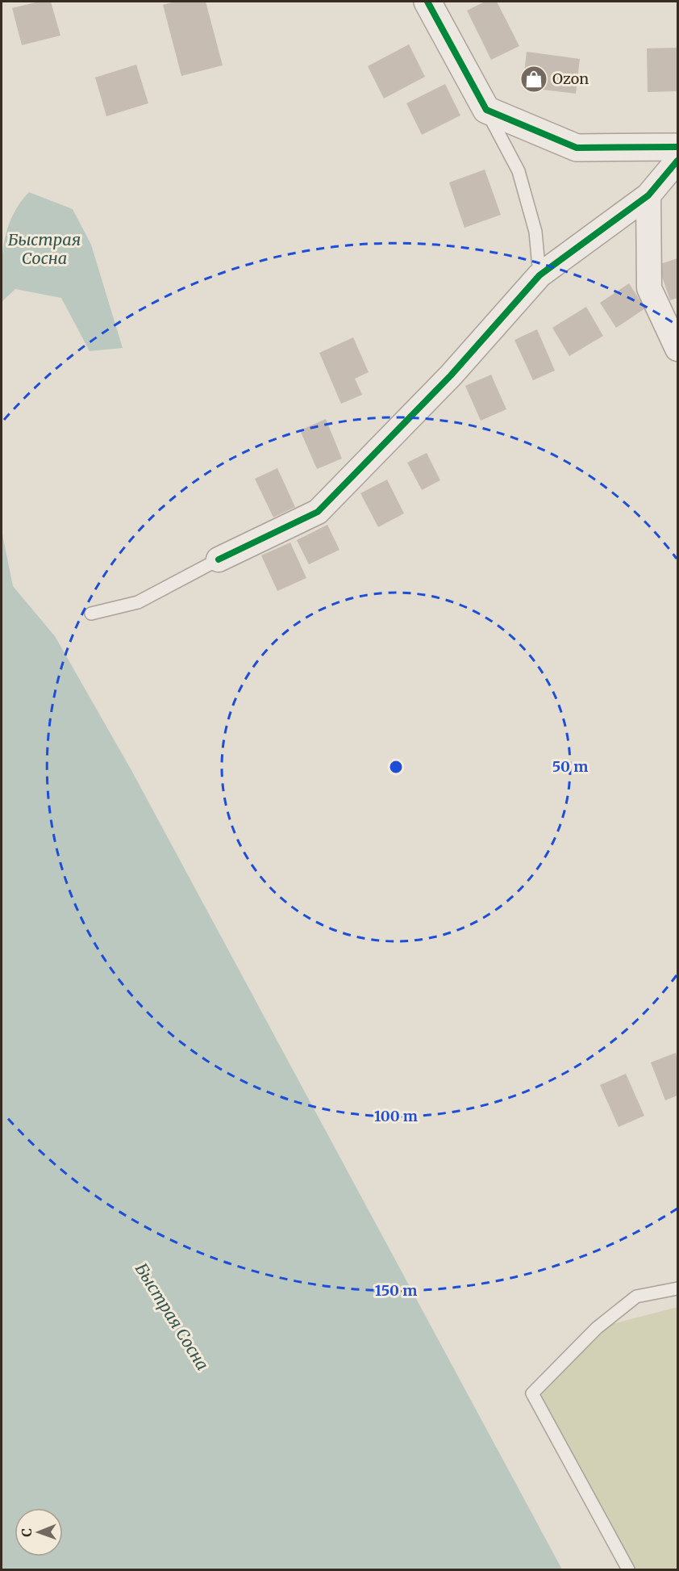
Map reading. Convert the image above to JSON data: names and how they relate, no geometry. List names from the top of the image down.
{
  "water": ["Быстрая Сосна"],
  "places": {
    "shop": ["Ozon"]
  },
  "north": "left",
  "rings": ["50 m", "100 m", "150 m"]
}
